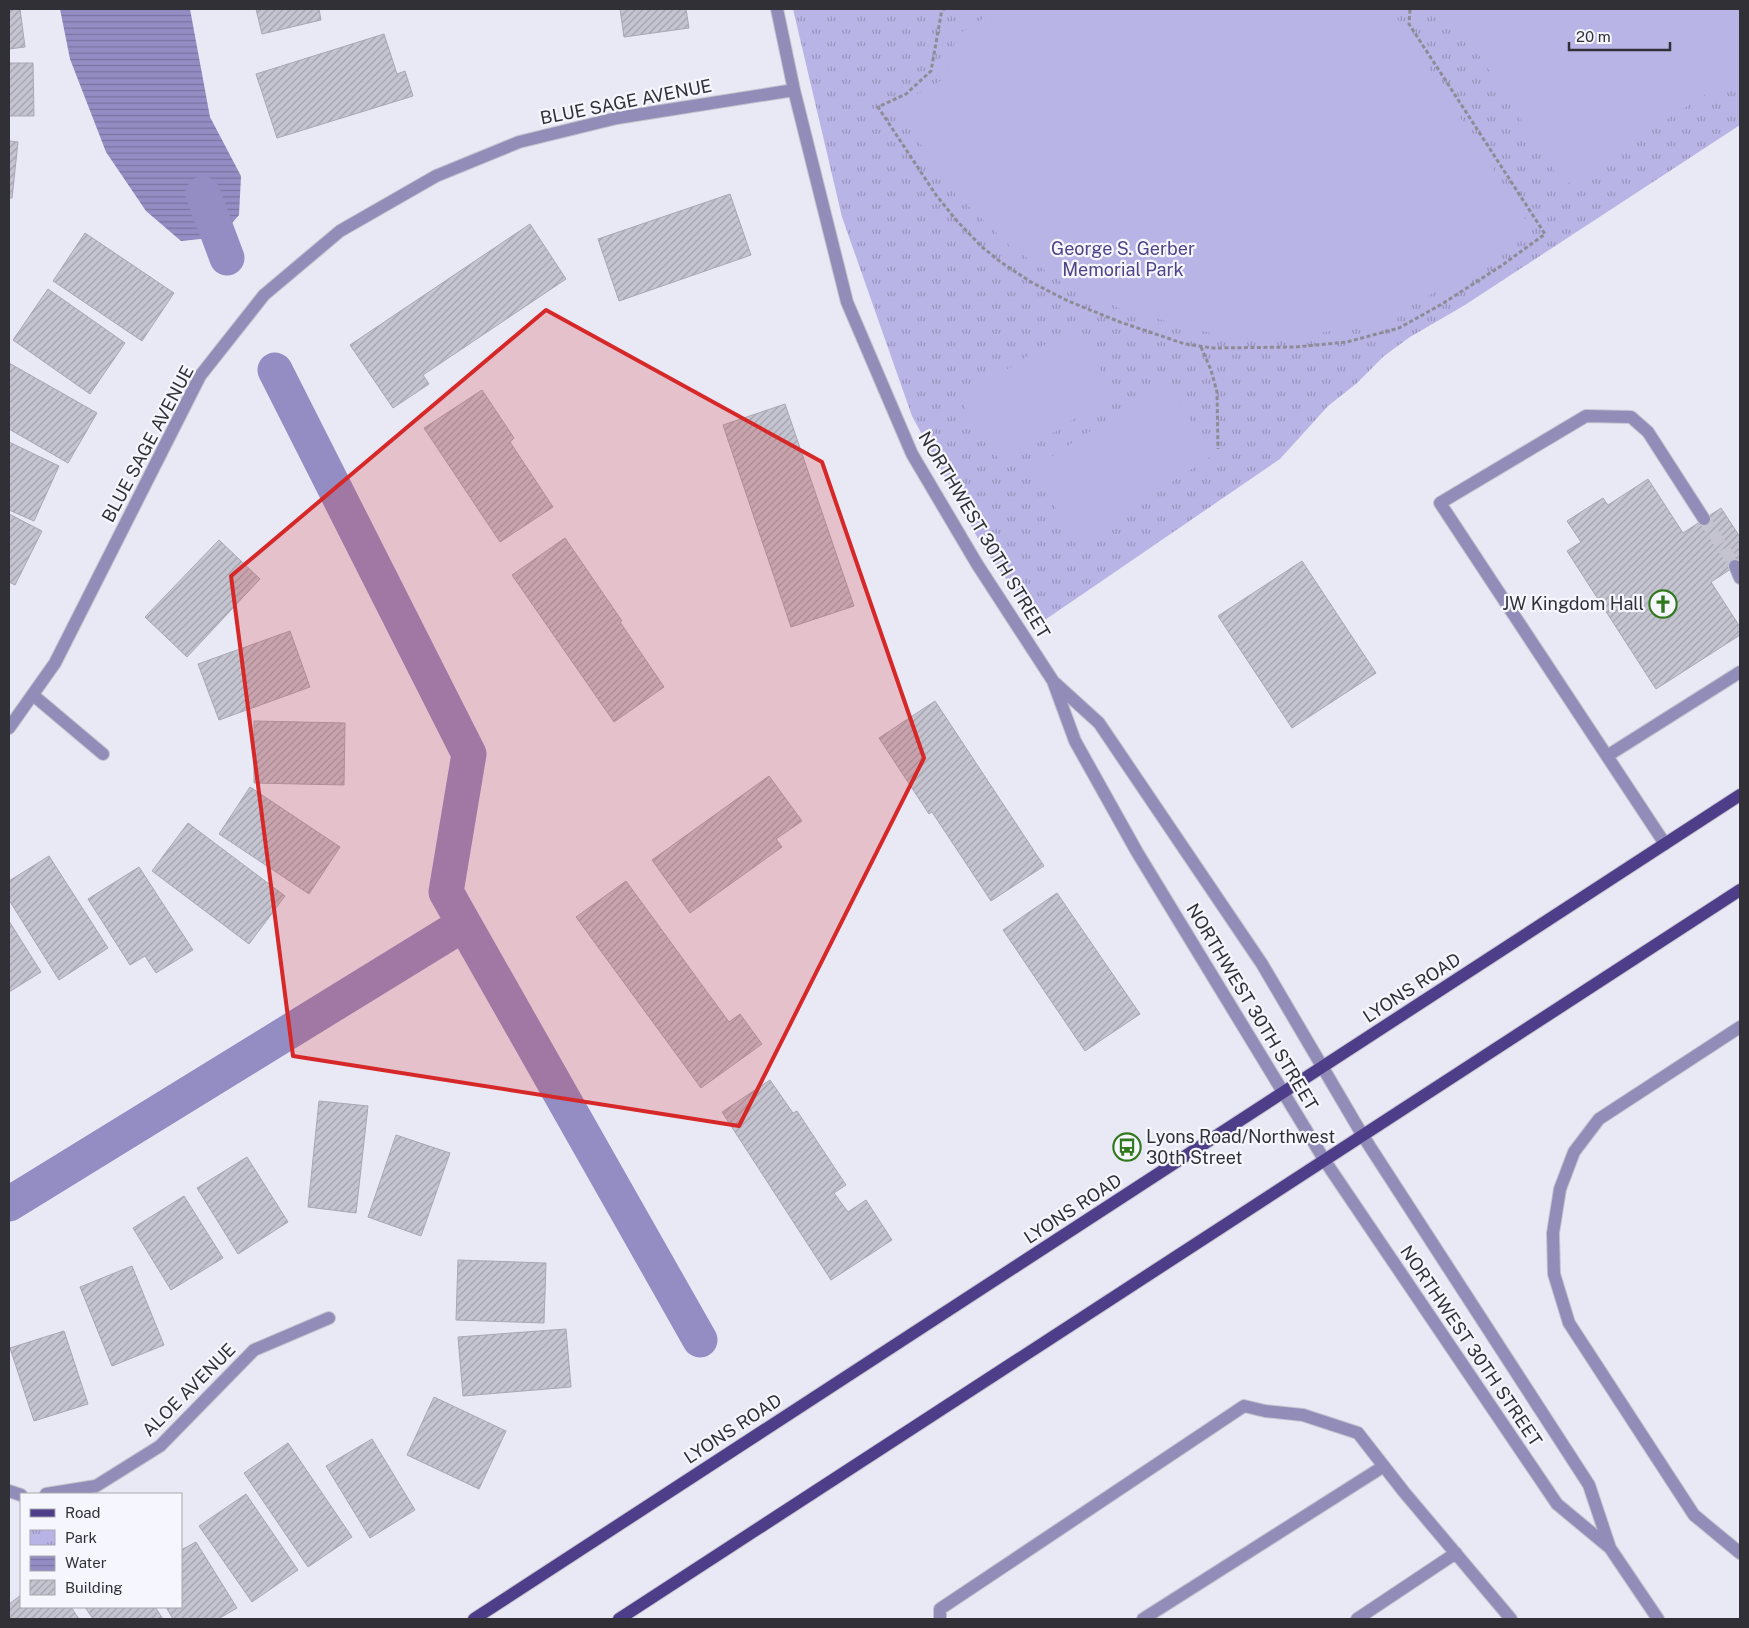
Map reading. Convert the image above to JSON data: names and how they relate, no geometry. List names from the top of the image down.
{
  "streets": {
    "main road": ["LYONS ROAD"],
    "street": ["BLUE SAGE AVENUE", "NORTHWEST 30TH STREET", "ALOE AVENUE"]
  },
  "crossings": [
    ["BLUE SAGE AVENUE", "NORTHWEST 30TH STREET"],
    ["NORTHWEST 30TH STREET", "LYONS ROAD"]
  ],
  "parks": ["George S. Gerber Memorial Park"],
  "places": {
    "church": ["JW Kingdom Hall"],
    "bus stop": ["Lyons Road/Northwest 30th Street"]
  },
  "legend": [
    "Road",
    "Park",
    "Water",
    "Building"
  ],
  "scale_bar": "20 m"
}
